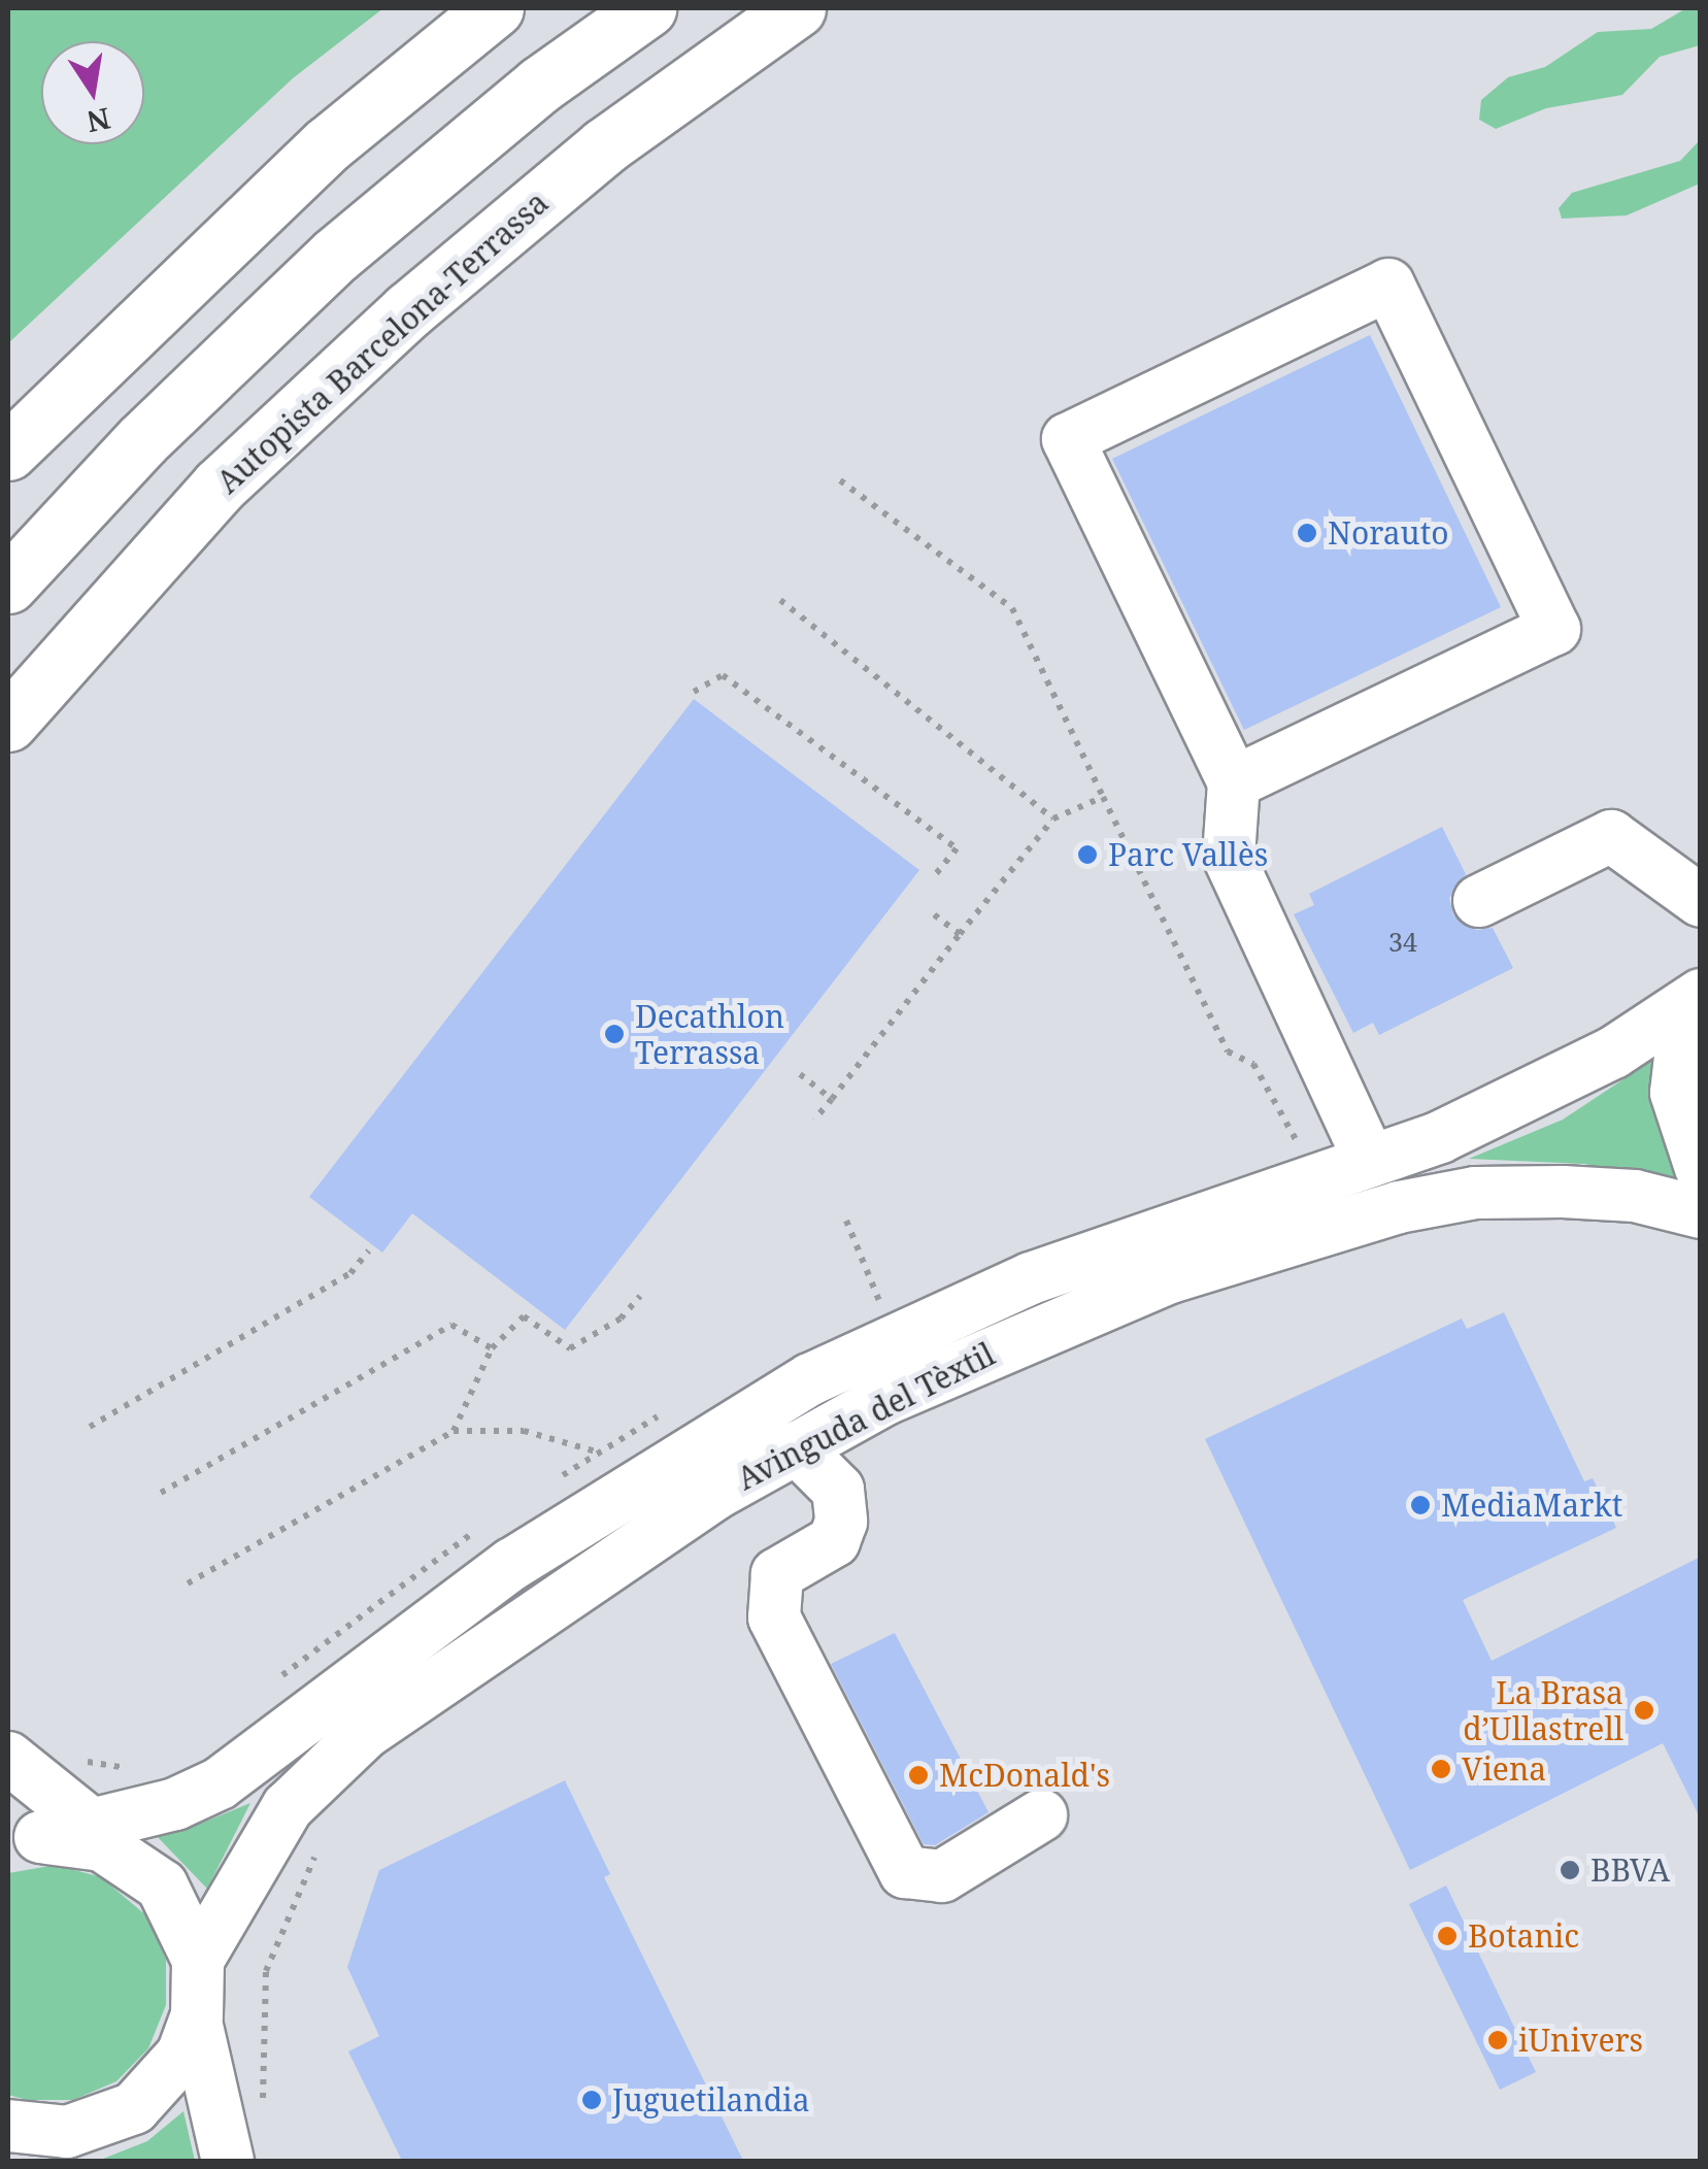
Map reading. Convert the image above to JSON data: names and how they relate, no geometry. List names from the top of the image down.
{
  "streets": {
    "highway": ["Autopista Barcelona-Terrassa"],
    "street": ["Avinguda del Tèxtil"]
  },
  "places": [
    "Norauto",
    "Parc Vallès",
    "Decathlon Terrassa",
    "MediaMarkt",
    "La Brasa d’Ullastrell",
    "Viena",
    "McDonald's",
    "BBVA",
    "Botanic",
    "iUnivers",
    "Juguetilandia"
  ],
  "house_numbers": ["34"],
  "north": "bottom"
}
